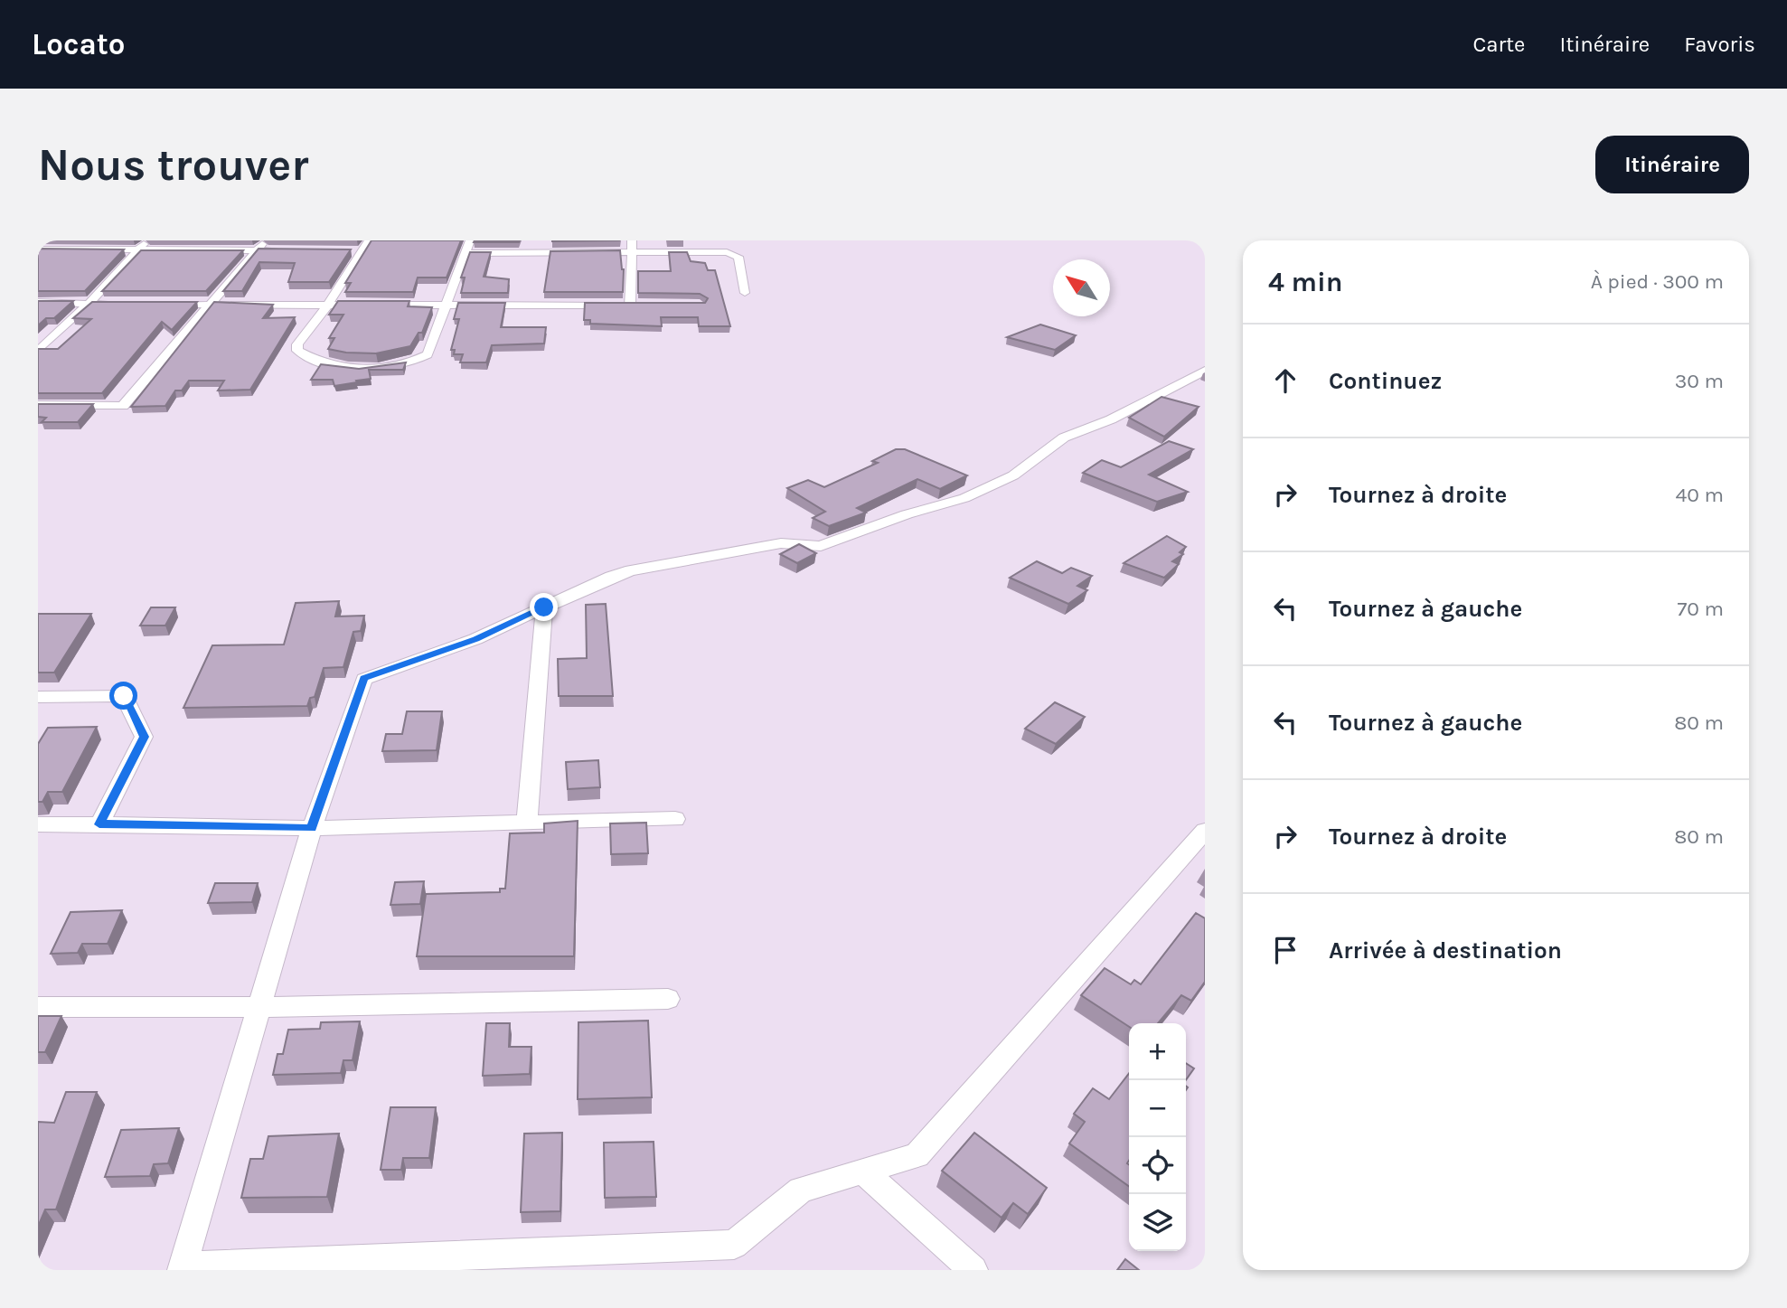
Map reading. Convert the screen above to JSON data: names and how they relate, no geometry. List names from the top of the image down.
{
  "north": "top left",
  "page": {
    "header": "Locato",
    "nav": ["Carte", "Itinéraire", "Favoris"],
    "buttons": "Itinéraire",
    "title": "Nous trouver",
    "heading": ["4 min", "À pied · 300 m"],
    "list": [
      ["Continuez", "30 m"],
      ["Tournez à droite", "40 m"],
      ["Tournez à gauche", "70 m"],
      ["Tournez à gauche", "80 m"],
      ["Tournez à droite", "80 m"],
      "Arrivée à destination"
    ],
    "map_buttons": ["+", "−"]
  }
}
